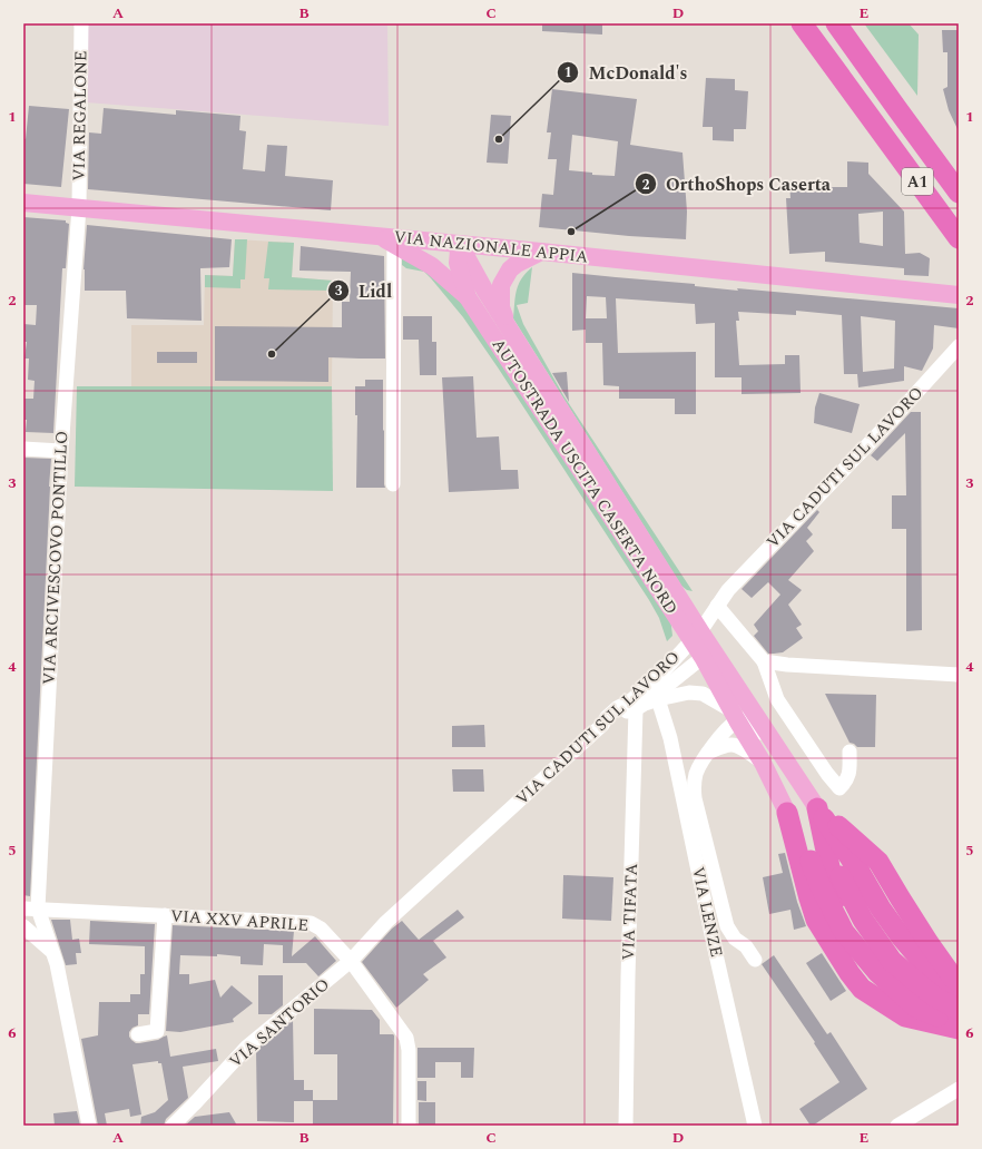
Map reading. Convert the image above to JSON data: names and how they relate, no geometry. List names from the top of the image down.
{
  "streets": {
    "highway": ["A1"],
    "main road": ["VIA NAZIONALE APPIA", "AUTOSTRADA USCITA CASERTA NORD"],
    "street": [
      "VIA REGALONE",
      "VIA CADUTI SUL LAVORO",
      "VIA ARCIVESCOVO PONTILLO",
      "VIA TIFATA",
      "VIA LENZE",
      "VIA XXV APRILE",
      "VIA SANTORIO"
    ]
  },
  "crossings": [
    ["VIA REGALONE", "VIA NAZIONALE APPIA"],
    ["VIA REGALONE", "VIA ARCIVESCOVO PONTILLO"],
    ["VIA NAZIONALE APPIA", "VIA ARCIVESCOVO PONTILLO"],
    ["VIA CADUTI SUL LAVORO", "AUTOSTRADA USCITA CASERTA NORD"],
    ["VIA CADUTI SUL LAVORO", "VIA TIFATA"],
    ["VIA CADUTI SUL LAVORO", "VIA LENZE"],
    ["VIA CADUTI SUL LAVORO", "VIA XXV APRILE"],
    ["VIA CADUTI SUL LAVORO", "VIA SANTORIO"],
    ["AUTOSTRADA USCITA CASERTA NORD", "VIA TIFATA"],
    ["AUTOSTRADA USCITA CASERTA NORD", "VIA LENZE"],
    ["VIA ARCIVESCOVO PONTILLO", "VIA XXV APRILE"],
    ["VIA TIFATA", "VIA LENZE"],
    ["VIA XXV APRILE", "VIA SANTORIO"]
  ],
  "places": ["McDonald's", "OrthoShops Caserta", "Lidl"],
  "grid": {
    "columns": [
      "A",
      "B",
      "C",
      "D",
      "E"
    ],
    "rows": [
      "1",
      "2",
      "3",
      "4",
      "5",
      "6"
    ]
  }
}
